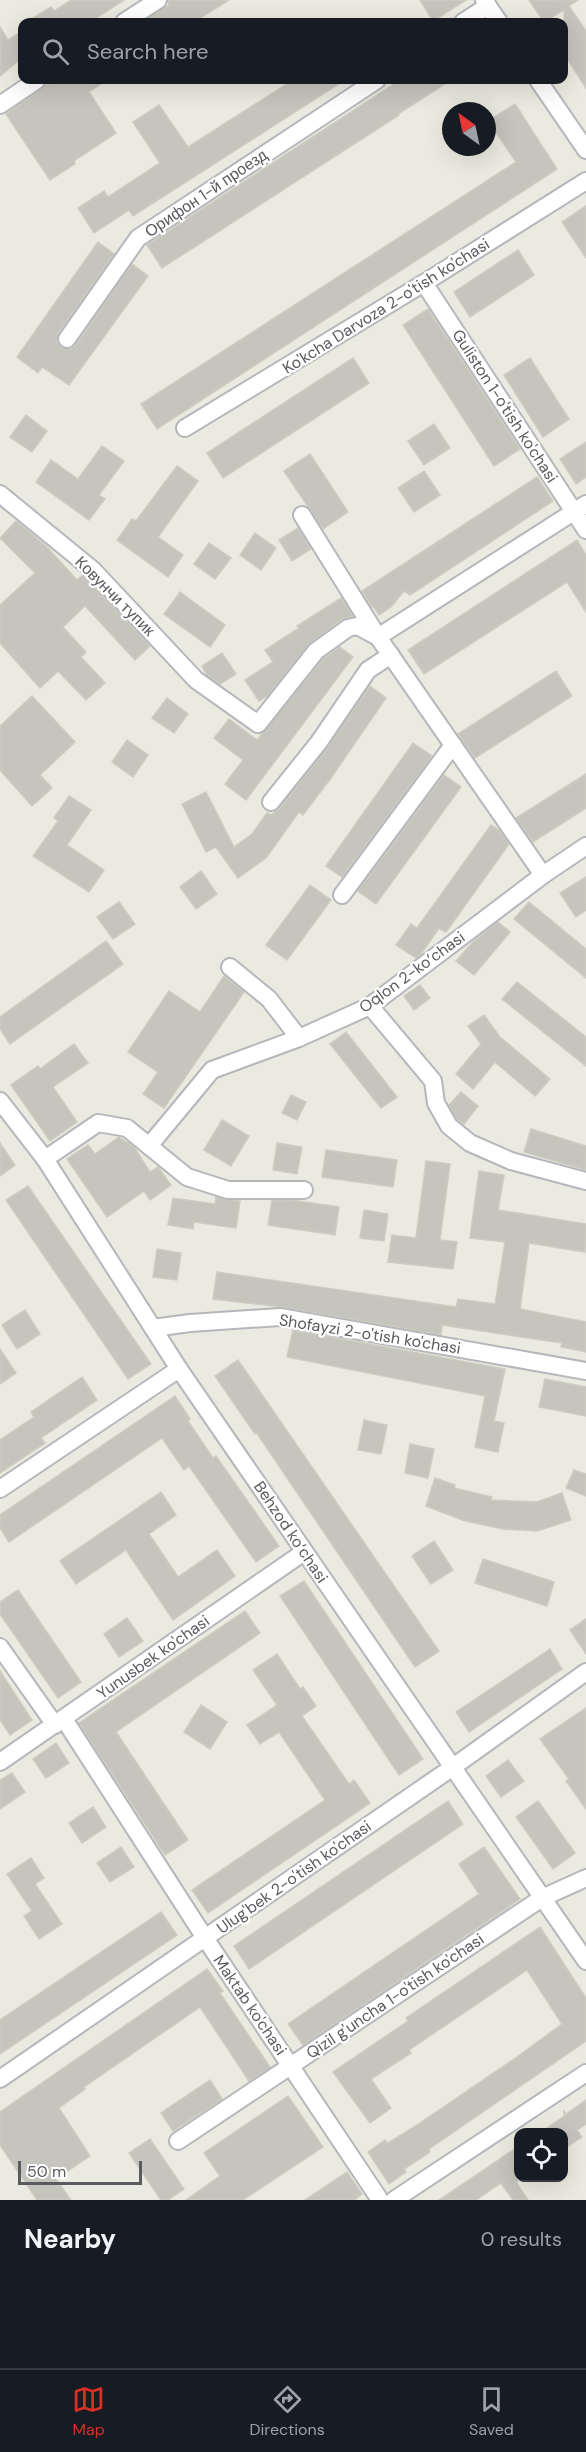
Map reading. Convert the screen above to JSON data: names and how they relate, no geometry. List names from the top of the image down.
{
  "streets": {
    "street": [
      "Орифон 1-й проезд",
      "Ko'kcha Darvoza 2-o'tish ko'chasi",
      "Guliston 1-o'tish ko'chasi",
      "Ковунчи тупик",
      "Oqlon 2-ko‘chasi",
      "Shofayzi 2-o'tish ko'chasi",
      "Behzod ko‘chasi",
      "Yunusbek ko'chasi",
      "Ulug'bek 2-o'tish ko'chasi",
      "Qizil g'uncha 1-o'tish ko'chasi",
      "Maktab ko'chasi"
    ]
  },
  "crossings": [
    ["Ko'kcha Darvoza 2-o'tish ko'chasi", "Guliston 1-o'tish ko'chasi"],
    ["Shofayzi 2-o'tish ko'chasi", "Behzod ko‘chasi"],
    ["Behzod ko‘chasi", "Yunusbek ko'chasi"],
    ["Behzod ko‘chasi", "Ulug'bek 2-o'tish ko'chasi"],
    ["Behzod ko‘chasi", "Qizil g'uncha 1-o'tish ko'chasi"],
    ["Yunusbek ko'chasi", "Maktab ko'chasi"],
    ["Ulug'bek 2-o'tish ko'chasi", "Maktab ko'chasi"],
    ["Qizil g'uncha 1-o'tish ko'chasi", "Maktab ko'chasi"]
  ],
  "scale_bar": "50 m",
  "north": "top left",
  "page": {
    "search": "Search here",
    "scale": "50 m",
    "heading": ["Nearby", "0 results"],
    "nav": ["Map", "Directions", "Saved"]
  }
}
